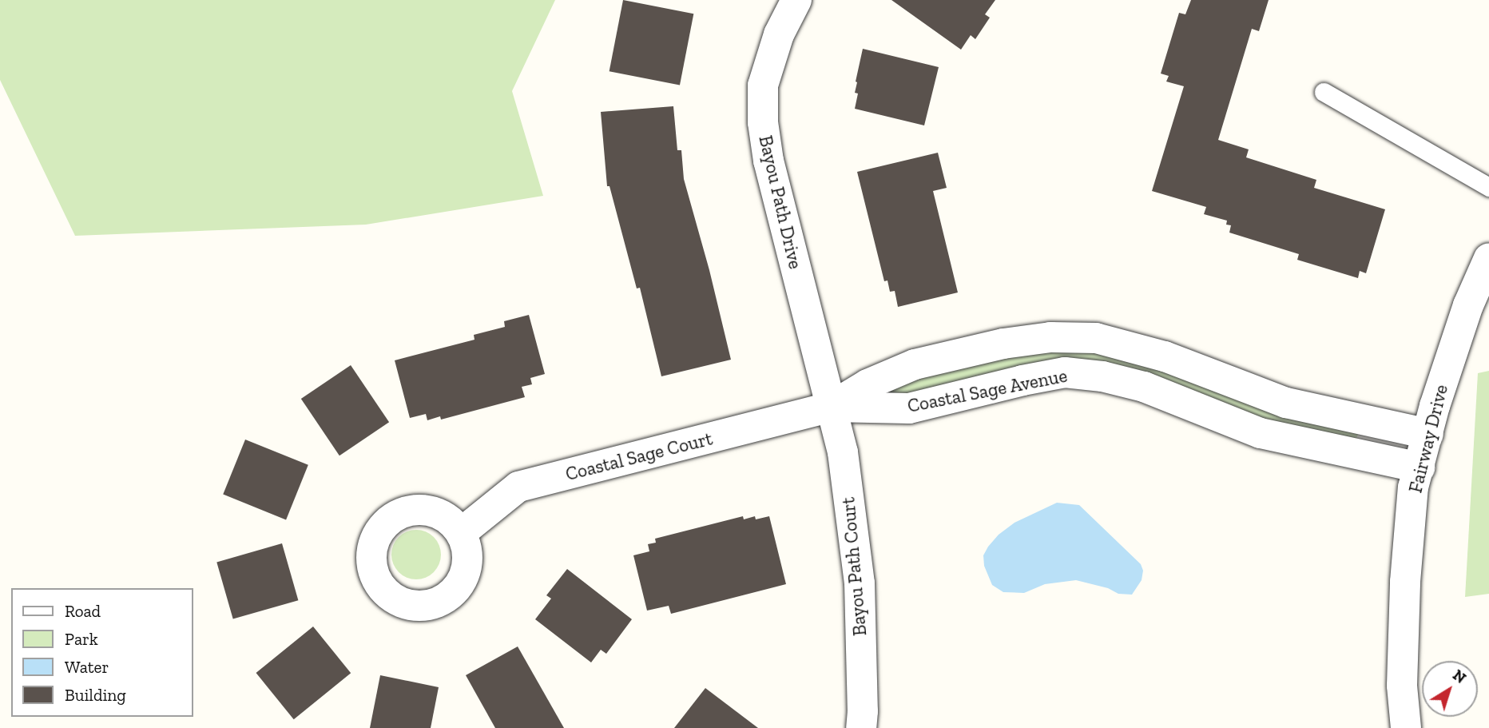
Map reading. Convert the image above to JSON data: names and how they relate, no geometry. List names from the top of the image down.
{
  "streets": {
    "street": [
      "Bayou Path Drive",
      "Coastal Sage Avenue",
      "Fairway Drive",
      "Coastal Sage Court",
      "Bayou Path Court"
    ]
  },
  "crossings": [
    ["Bayou Path Drive", "Coastal Sage Avenue"],
    ["Bayou Path Drive", "Coastal Sage Court"],
    ["Bayou Path Drive", "Bayou Path Court"],
    ["Coastal Sage Avenue", "Fairway Drive"],
    ["Coastal Sage Avenue", "Coastal Sage Court"],
    ["Coastal Sage Avenue", "Bayou Path Court"],
    ["Coastal Sage Court", "Bayou Path Court"]
  ],
  "legend": [
    "Road",
    "Park",
    "Water",
    "Building"
  ],
  "north": "top right"
}
